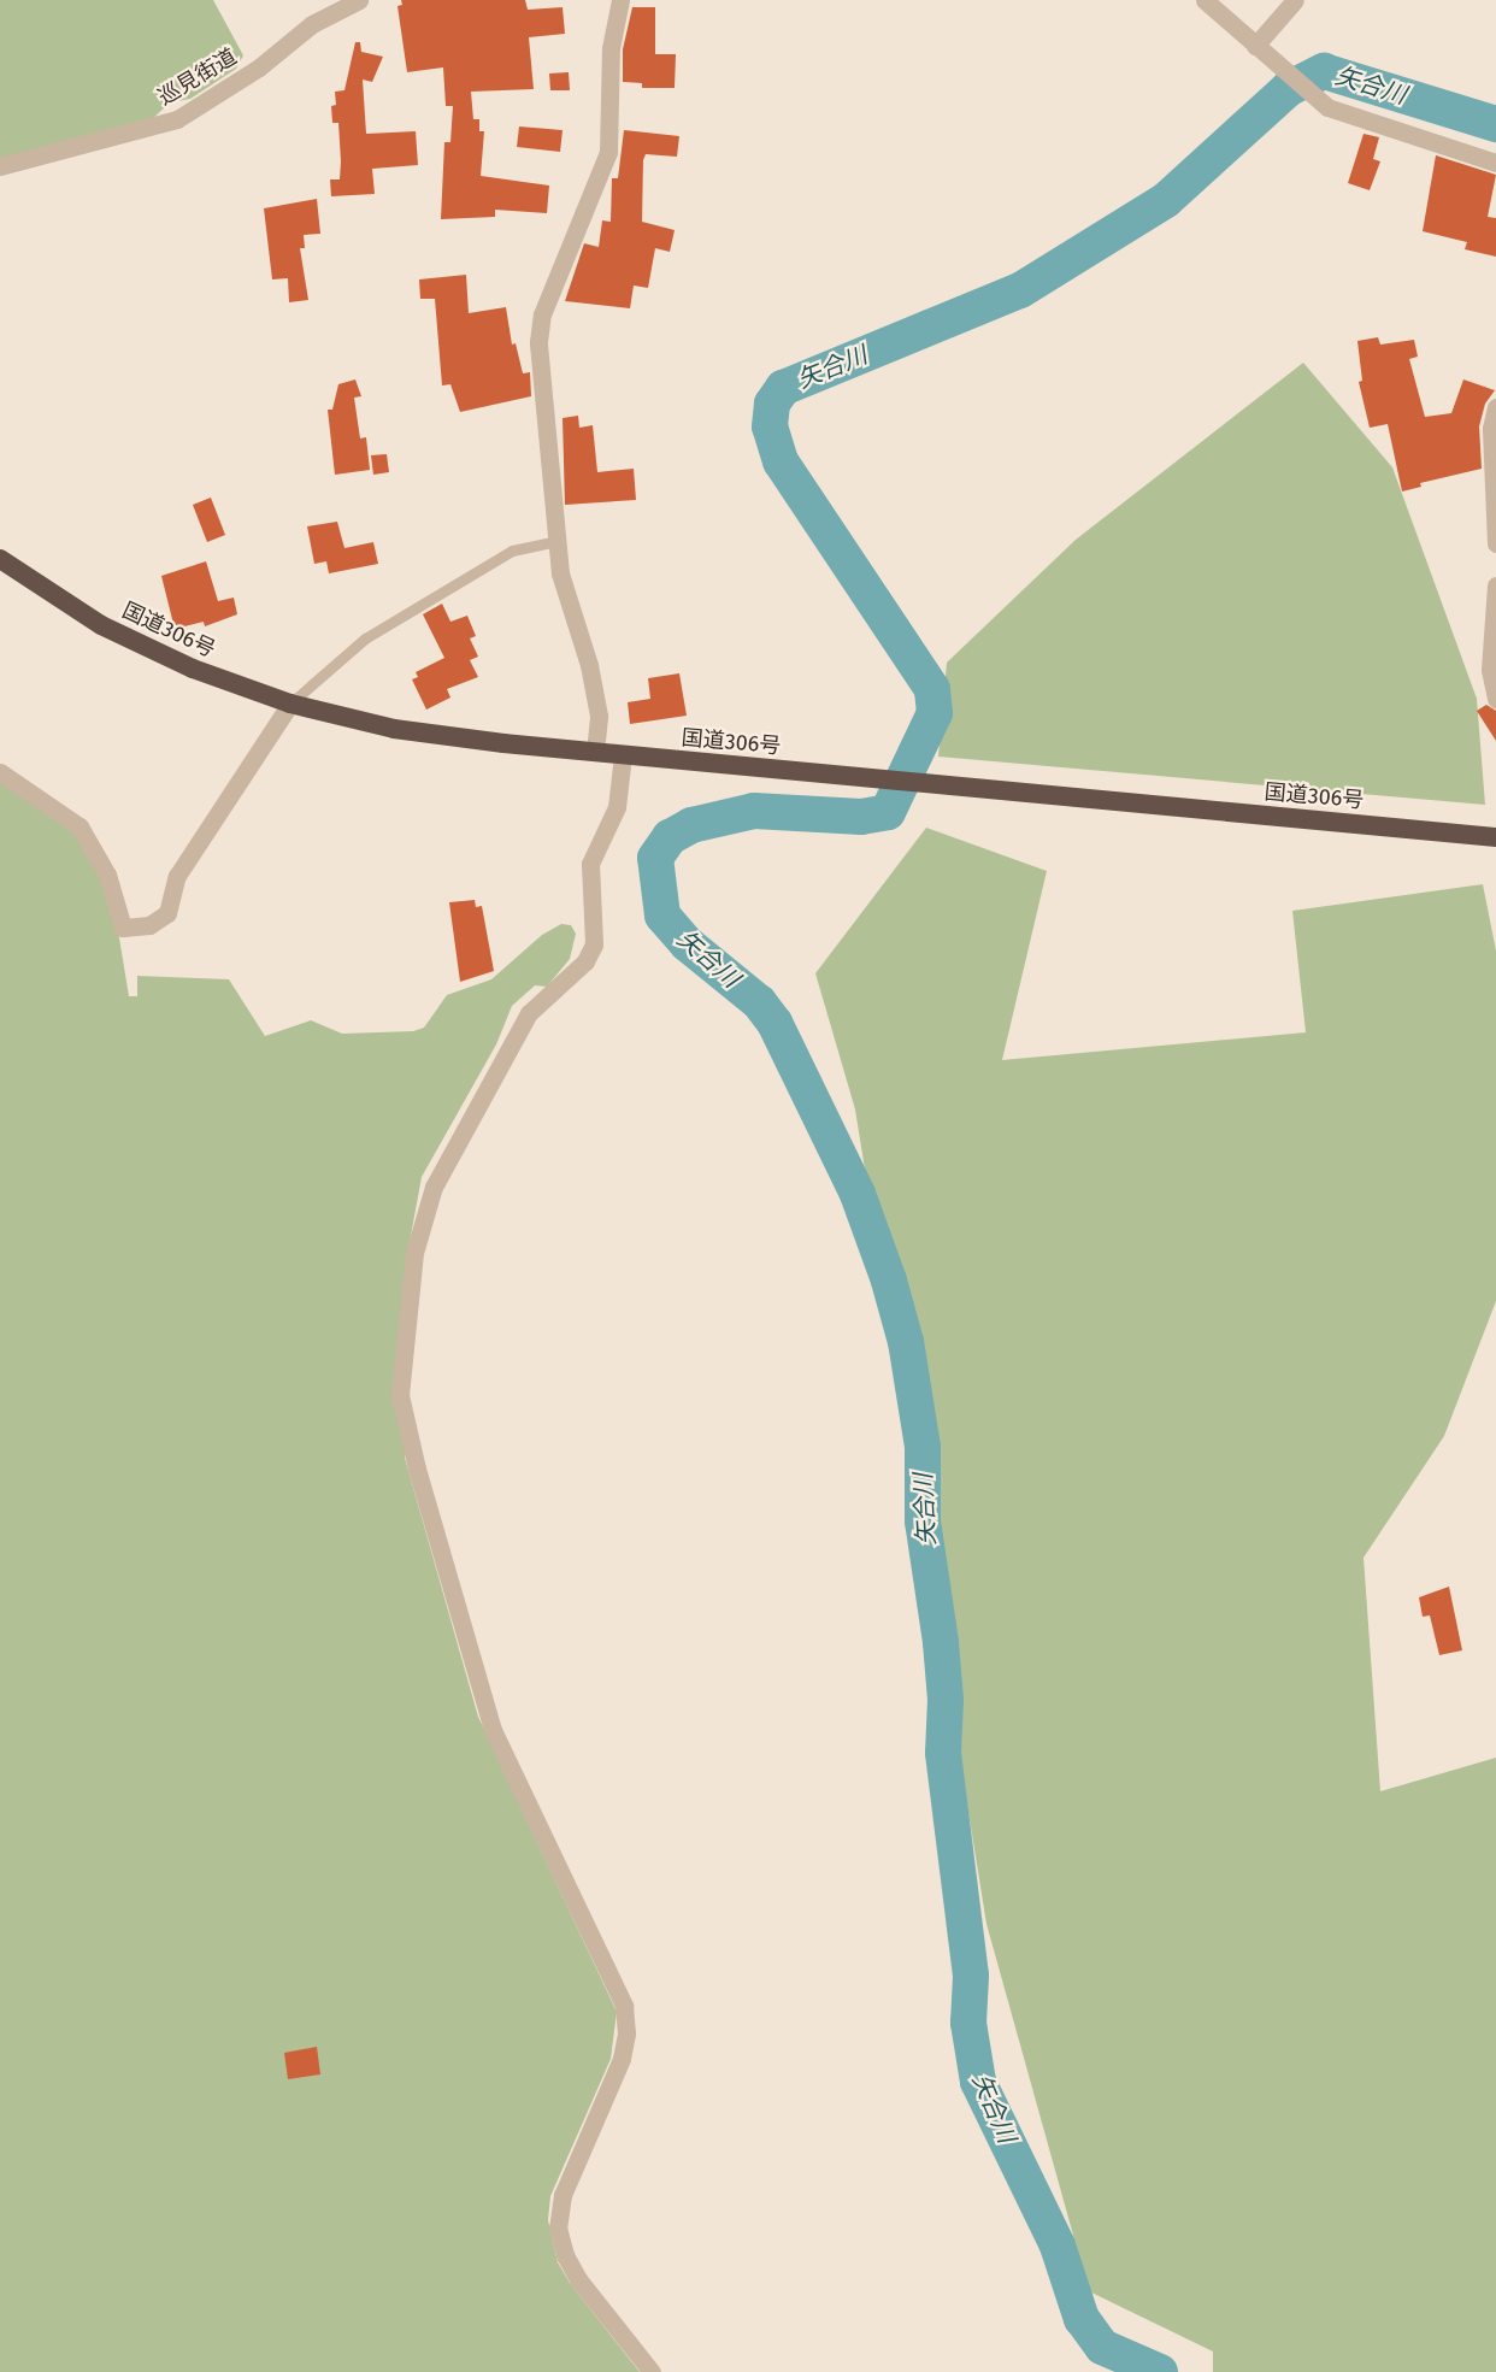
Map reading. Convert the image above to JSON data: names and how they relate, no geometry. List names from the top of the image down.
{
  "streets": {
    "highway": ["国道306号"],
    "street": ["巡見街道"]
  },
  "water": ["矢合川"]
}
